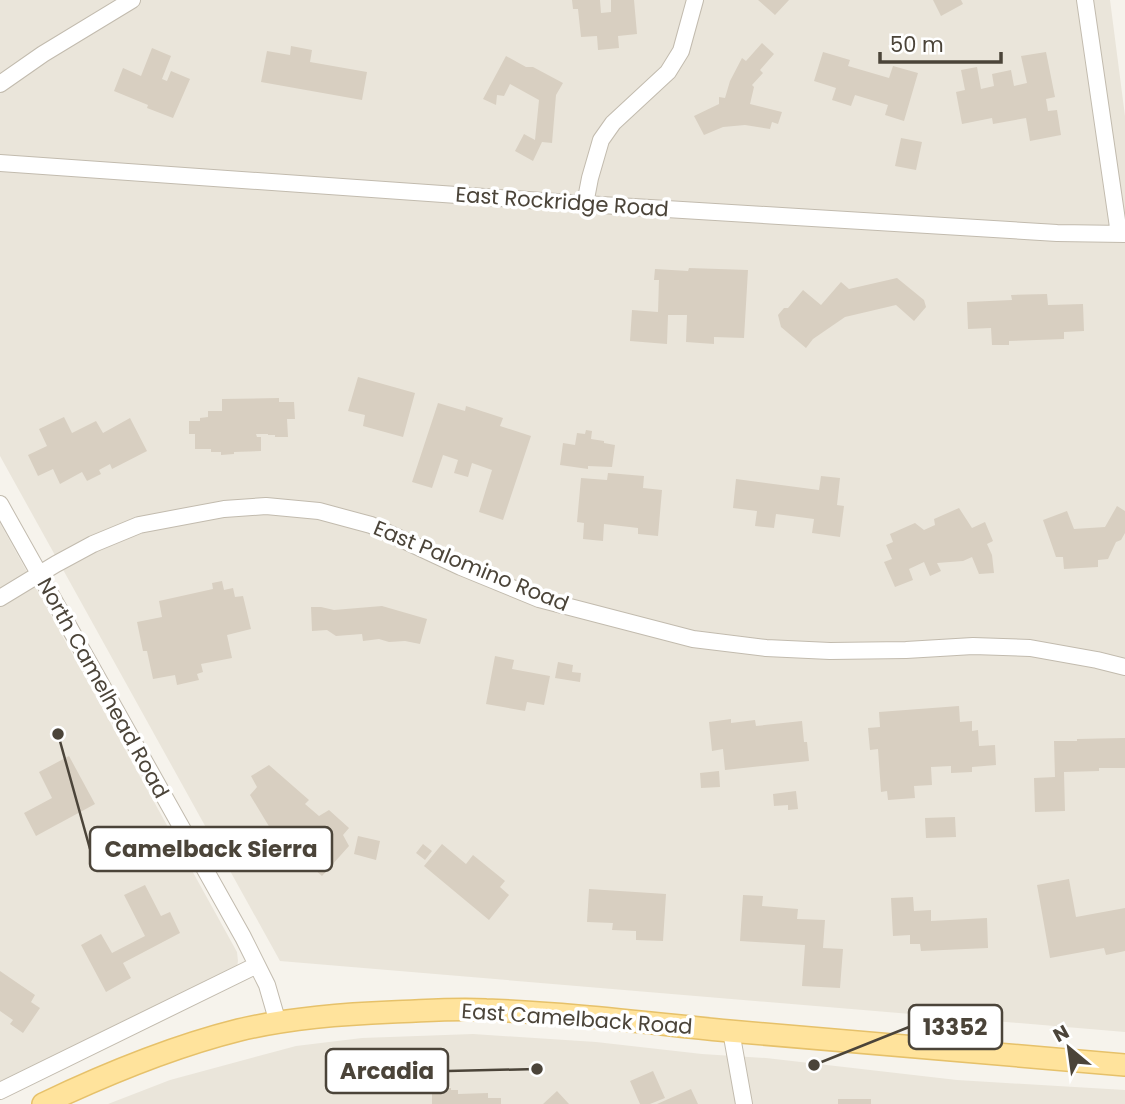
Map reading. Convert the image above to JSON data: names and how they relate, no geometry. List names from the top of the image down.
{
  "streets": {
    "main road": ["East Camelback Road"],
    "street": ["East Rockridge Road", "East Palomino Road", "North Camelhead Road"]
  },
  "crossings": [
    ["East Palomino Road", "North Camelhead Road"],
    ["North Camelhead Road", "East Camelback Road"]
  ],
  "places": ["Camelback Sierra", "13352", "Arcadia"],
  "scale_bar": "50 m",
  "north": "top left"
}
